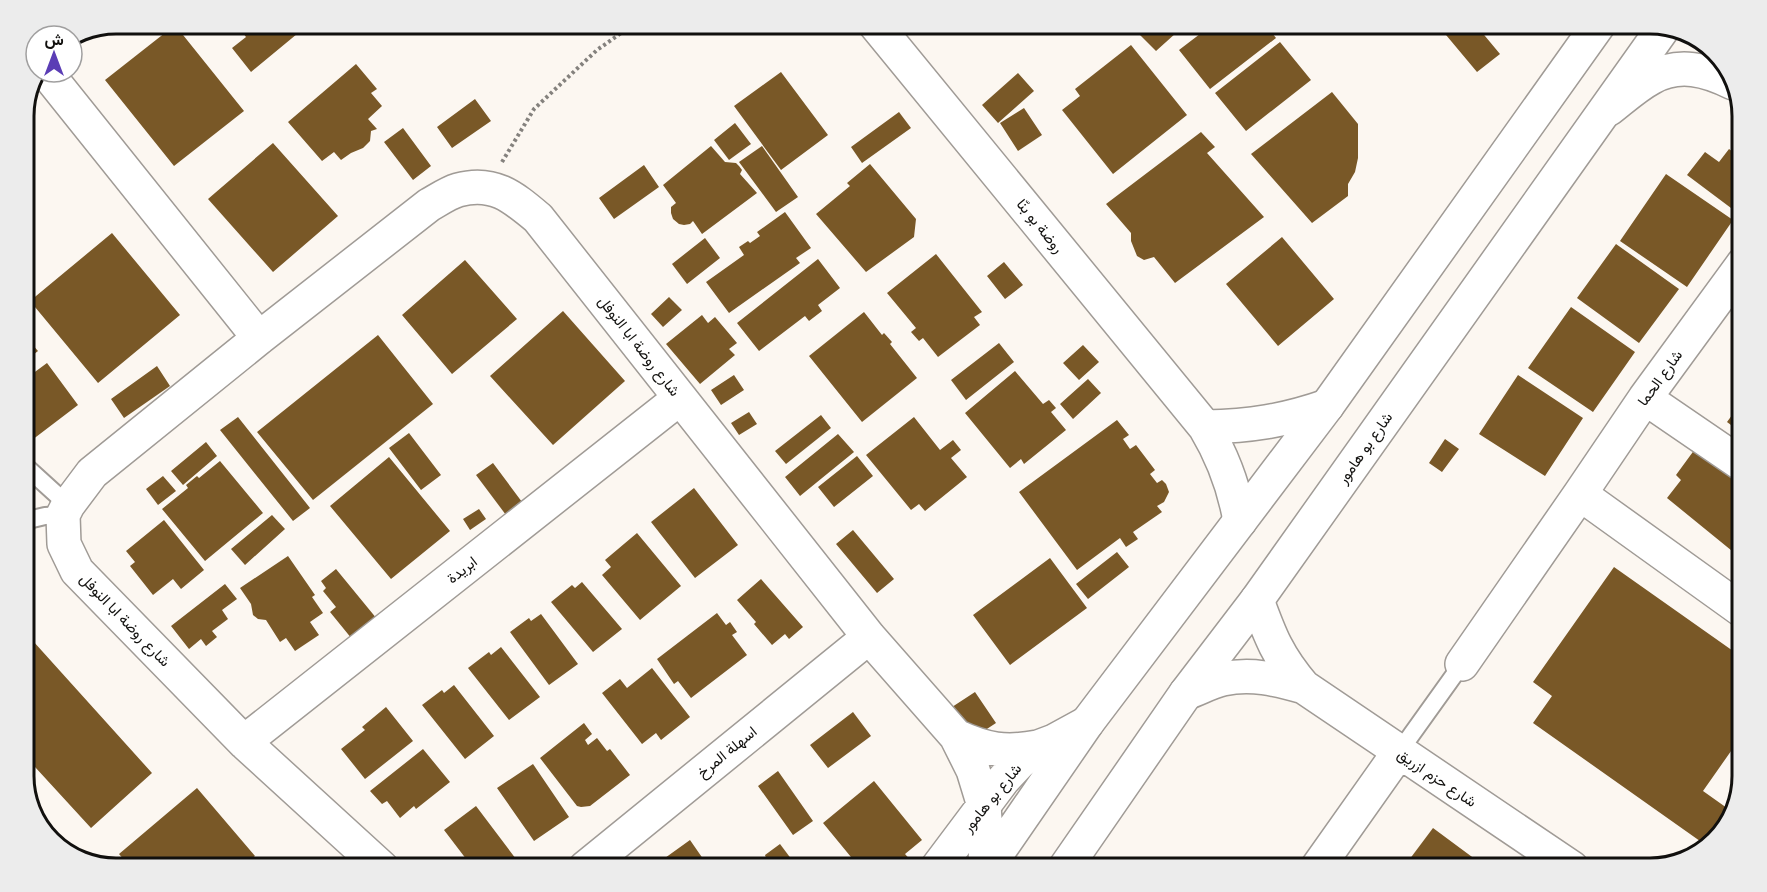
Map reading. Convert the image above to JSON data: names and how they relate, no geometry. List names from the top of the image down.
{
  "streets": {
    "street": [
      "روضة بو بنّا",
      "شارع روضة ابا النوفل",
      "شارع الحما",
      "شارع بو هامور",
      "ابريدة",
      "اسهلة المرخ",
      "شارع حزم ازريق"
    ]
  },
  "crossings": [
    ["روضة بو بنّا", "شارع بو هامور"],
    ["شارع روضة ابا النوفل", "شارع بو هامور"],
    ["شارع روضة ابا النوفل", "ابريدة"],
    ["شارع روضة ابا النوفل", "اسهلة المرخ"],
    ["شارع بو هامور", "شارع حزم ازريق"]
  ],
  "north": "top"
}
